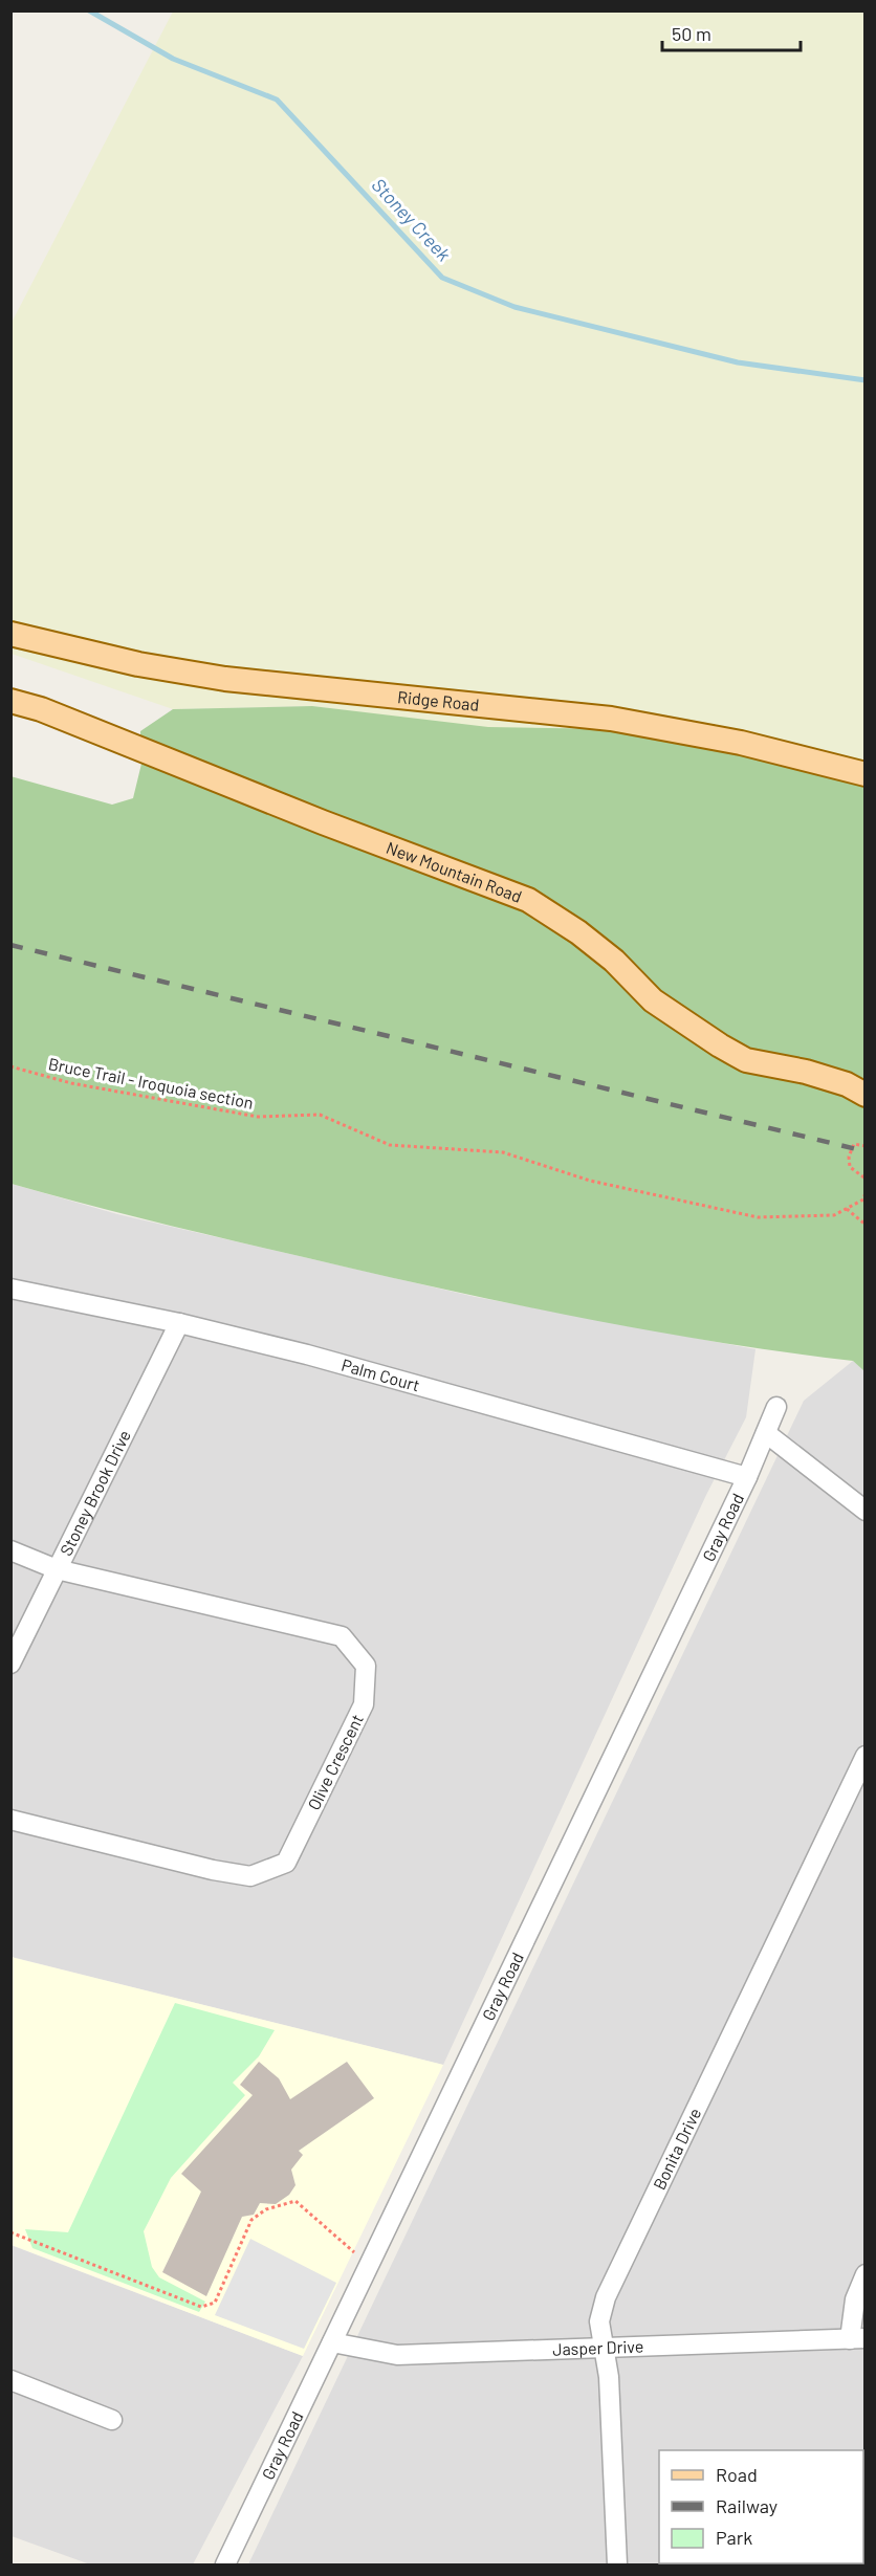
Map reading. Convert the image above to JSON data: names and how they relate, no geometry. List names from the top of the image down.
{
  "streets": {
    "main road": ["Ridge Road", "New Mountain Road"],
    "street": [
      "Palm Court",
      "Stoney Brook Drive",
      "Gray Road",
      "Olive Crescent",
      "Bonita Drive",
      "Jasper Drive"
    ],
    "path": ["Bruce Trail - Iroquoia section"]
  },
  "crossings": [
    ["Palm Court", "Stoney Brook Drive"],
    ["Palm Court", "Gray Road"],
    ["Stoney Brook Drive", "Olive Crescent"],
    ["Gray Road", "Jasper Drive"],
    ["Bonita Drive", "Jasper Drive"]
  ],
  "water": ["Stoney Creek"],
  "legend": ["Road", "Railway", "Park"],
  "scale_bar": "50 m"
}
